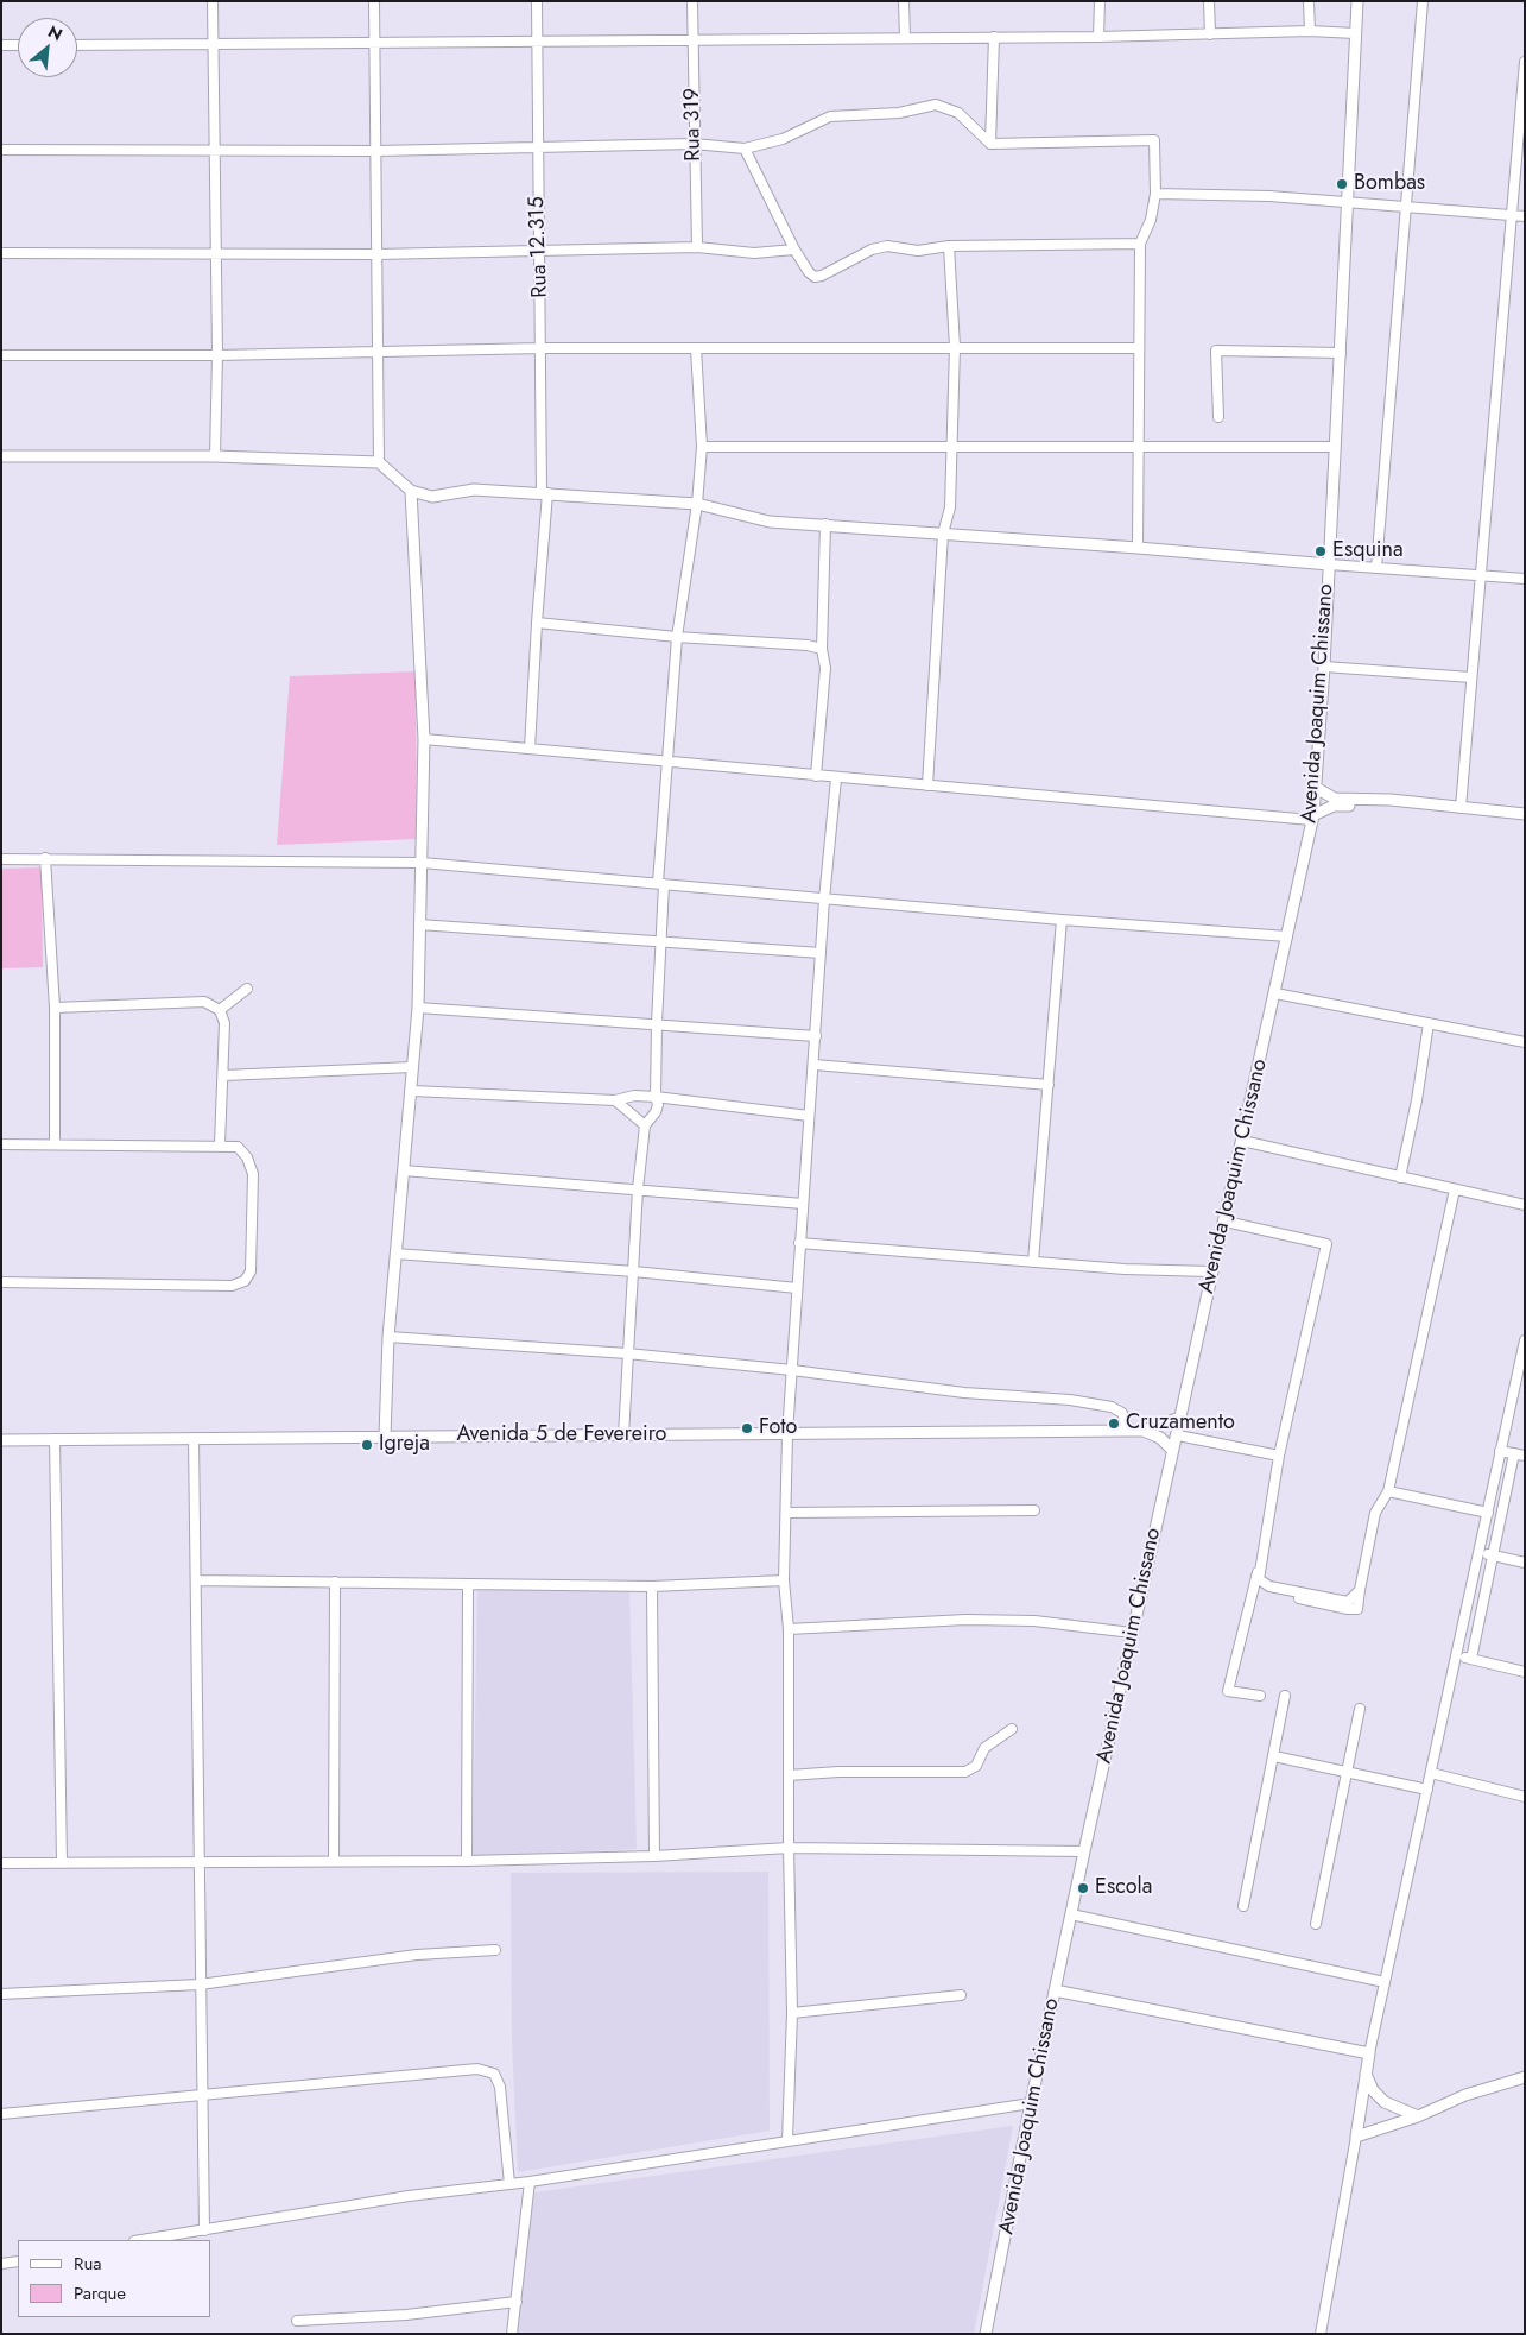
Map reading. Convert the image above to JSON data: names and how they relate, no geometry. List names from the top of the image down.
{
  "streets": {
    "street": [
      "Rua 319",
      "Rua 12.315",
      "Avenida Joaquim Chissano",
      "Avenida 5 de Fevereiro"
    ]
  },
  "places": [
    "Bombas",
    "Esquina",
    "Cruzamento",
    "Foto",
    "Igreja",
    "Escola"
  ],
  "legend": ["Rua", "Parque"],
  "north": "top right"
}
